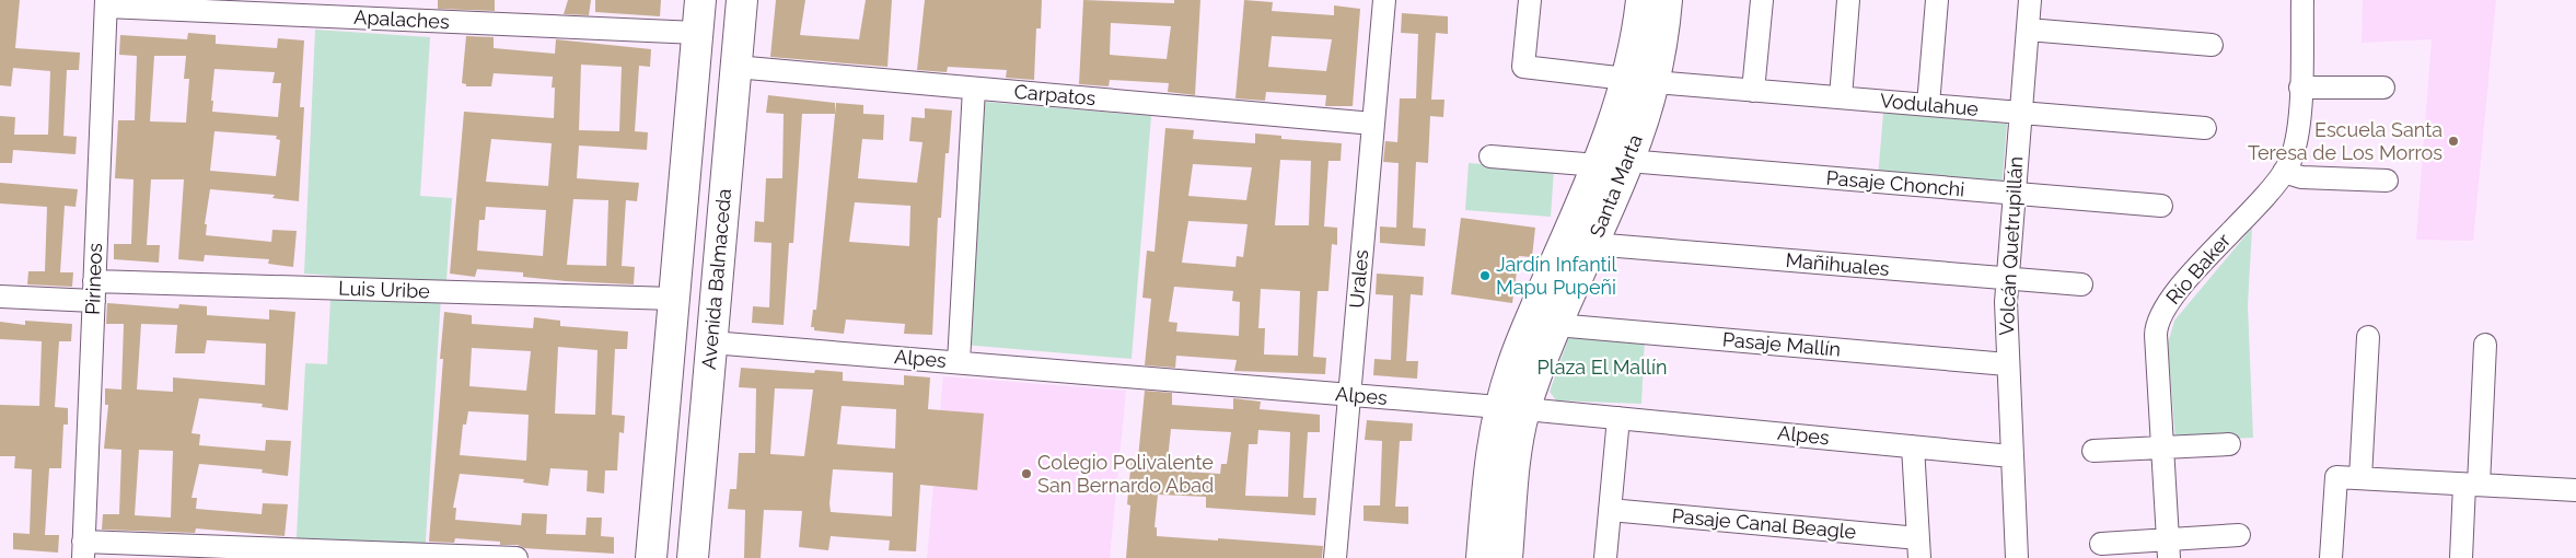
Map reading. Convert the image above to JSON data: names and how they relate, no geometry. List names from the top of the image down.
{
  "streets": {
    "street": [
      "Apalaches",
      "Carpatos",
      "Vodulahue",
      "Pasaje Chonchi",
      "Santa Marta",
      "Volcán Quetrupillán",
      "Mañihuales",
      "Río Baker",
      "Pirineos",
      "Avenida Balmaceda",
      "Urales",
      "Luis Uribe",
      "Pasaje Mallín",
      "Alpes",
      "Pasaje Canal Beagle"
    ]
  },
  "crossings": [
    ["Apalaches", "Pirineos"],
    ["Carpatos", "Avenida Balmaceda"],
    ["Carpatos", "Urales"],
    ["Vodulahue", "Santa Marta"],
    ["Vodulahue", "Volcán Quetrupillán"],
    ["Pasaje Chonchi", "Santa Marta"],
    ["Pasaje Chonchi", "Volcán Quetrupillán"],
    ["Santa Marta", "Mañihuales"],
    ["Santa Marta", "Pasaje Mallín"],
    ["Santa Marta", "Alpes"],
    ["Volcán Quetrupillán", "Mañihuales"],
    ["Volcán Quetrupillán", "Pasaje Mallín"],
    ["Volcán Quetrupillán", "Alpes"],
    ["Pirineos", "Luis Uribe"],
    ["Avenida Balmaceda", "Alpes"],
    ["Urales", "Alpes"]
  ],
  "parks": ["Plaza El Mallín"],
  "places": ["Escuela Santa Teresa de Los Morros", "Jardín Infantil Mapu Pupeñi", "Colegio Polivalente San Bernardo Abad"]
}
